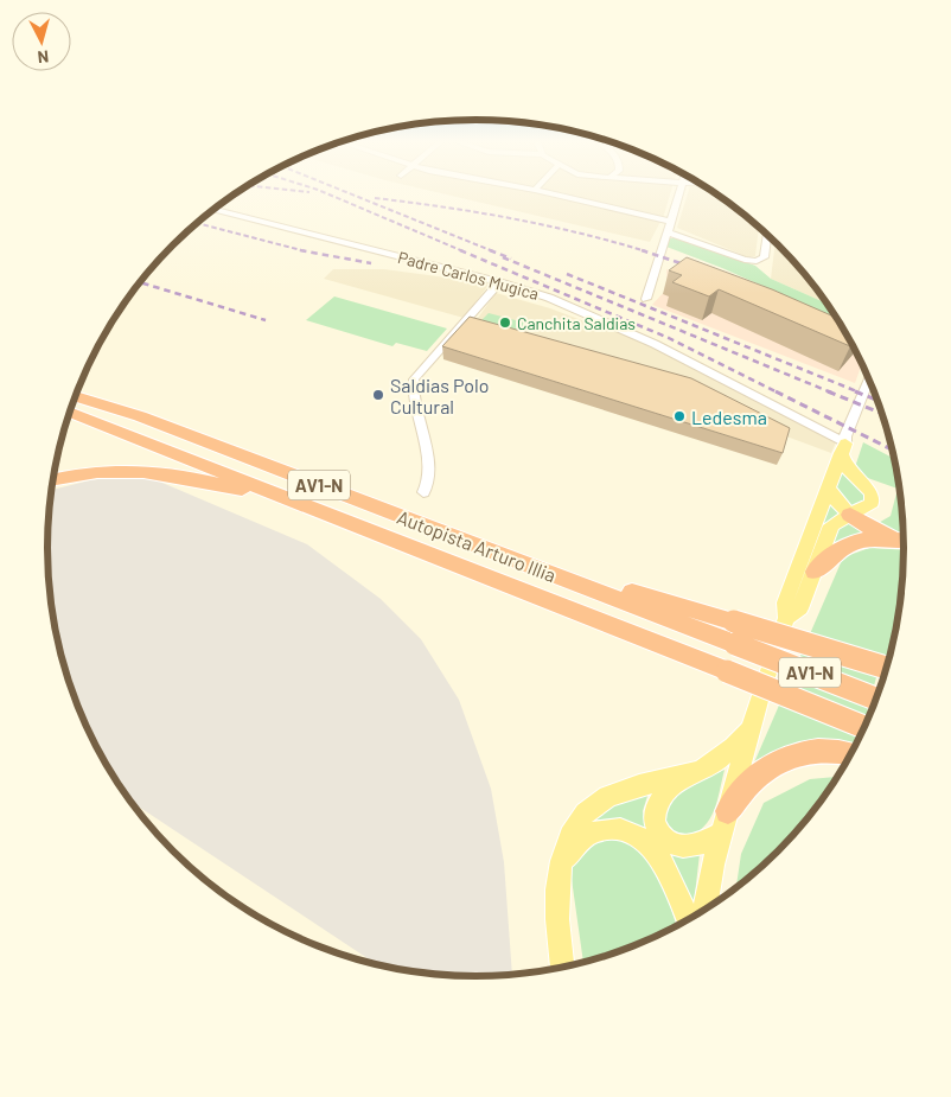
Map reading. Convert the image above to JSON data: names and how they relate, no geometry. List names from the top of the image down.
{
  "streets": {
    "highway": ["AV1-N", "Autopista Arturo Illia"],
    "street": ["Padre Carlos Mugica"]
  },
  "places": ["Canchita Saldias", "Saldias Polo Cultural", "Ledesma"],
  "north": "bottom"
}
